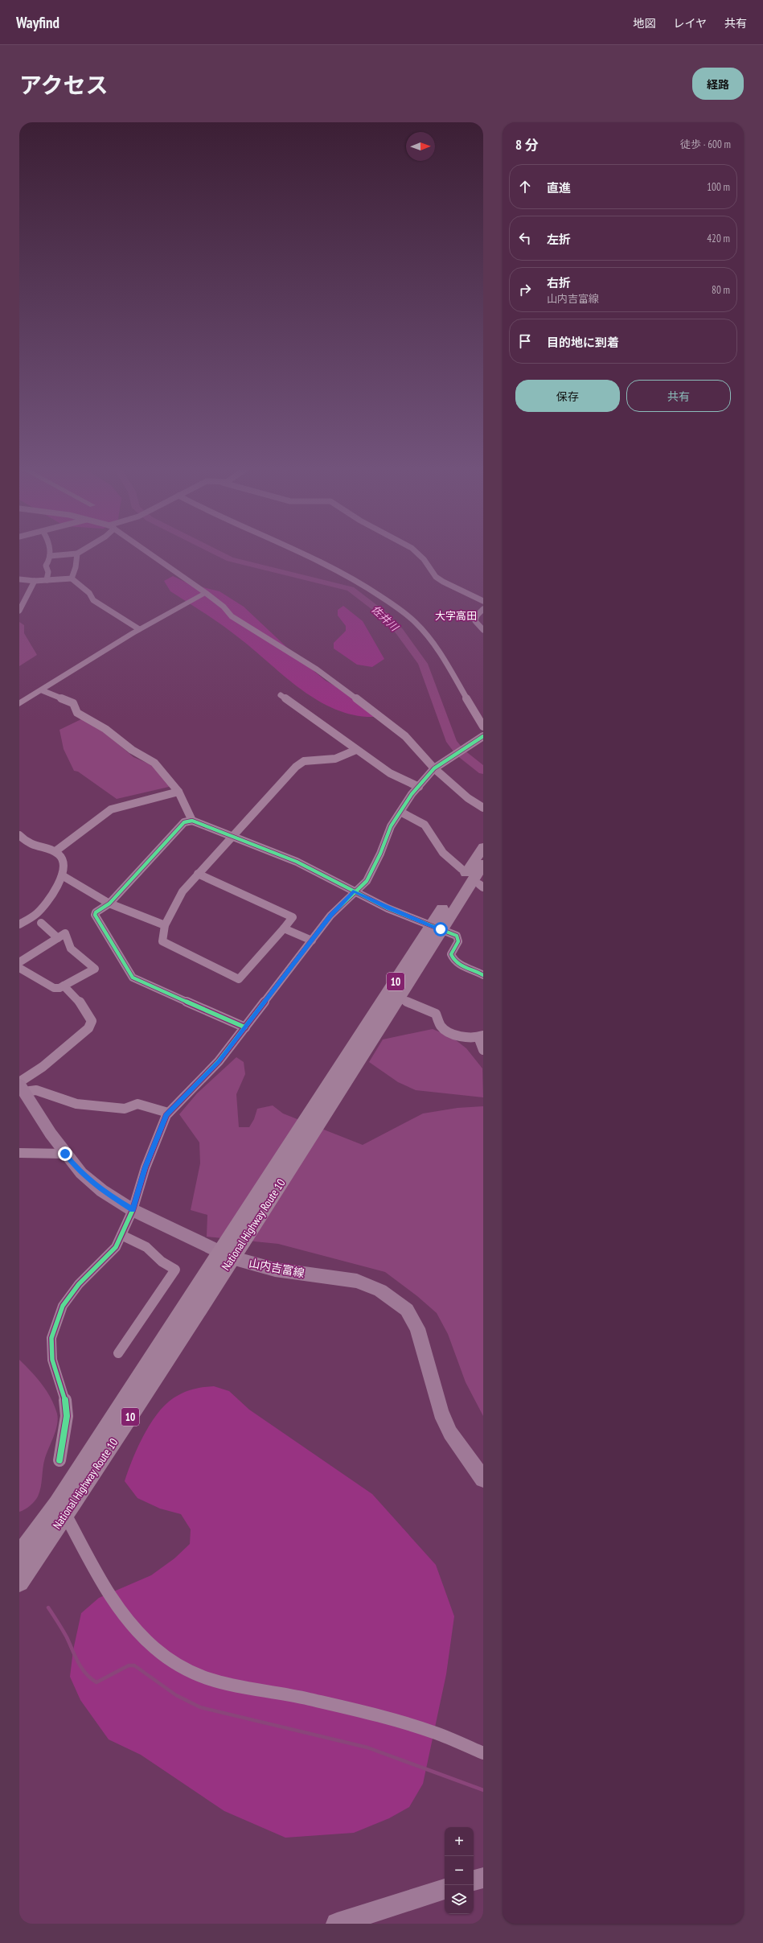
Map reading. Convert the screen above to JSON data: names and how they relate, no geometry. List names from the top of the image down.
{
  "streets": {
    "highway": ["10", "National Highway Route 10"],
    "main road": ["山内吉富線"]
  },
  "crossings": [
    ["National Highway Route 10", "山内吉富線"]
  ],
  "districts": ["大字高田"],
  "water": ["佐井川"],
  "north": "right",
  "page": {
    "header": "Wayfind",
    "nav": ["地図", "レイヤ", "共有"],
    "title": "アクセス",
    "buttons": [
      "経路",
      ["保存", "共有"]
    ],
    "heading": ["8 分", "徒歩 · 600 m"],
    "list": [
      ["直進", "100 m"],
      ["左折", "420 m"],
      ["右折", "山内吉富線", "80 m"],
      "目的地に到着"
    ],
    "map_buttons": ["+", "−"]
  }
}
